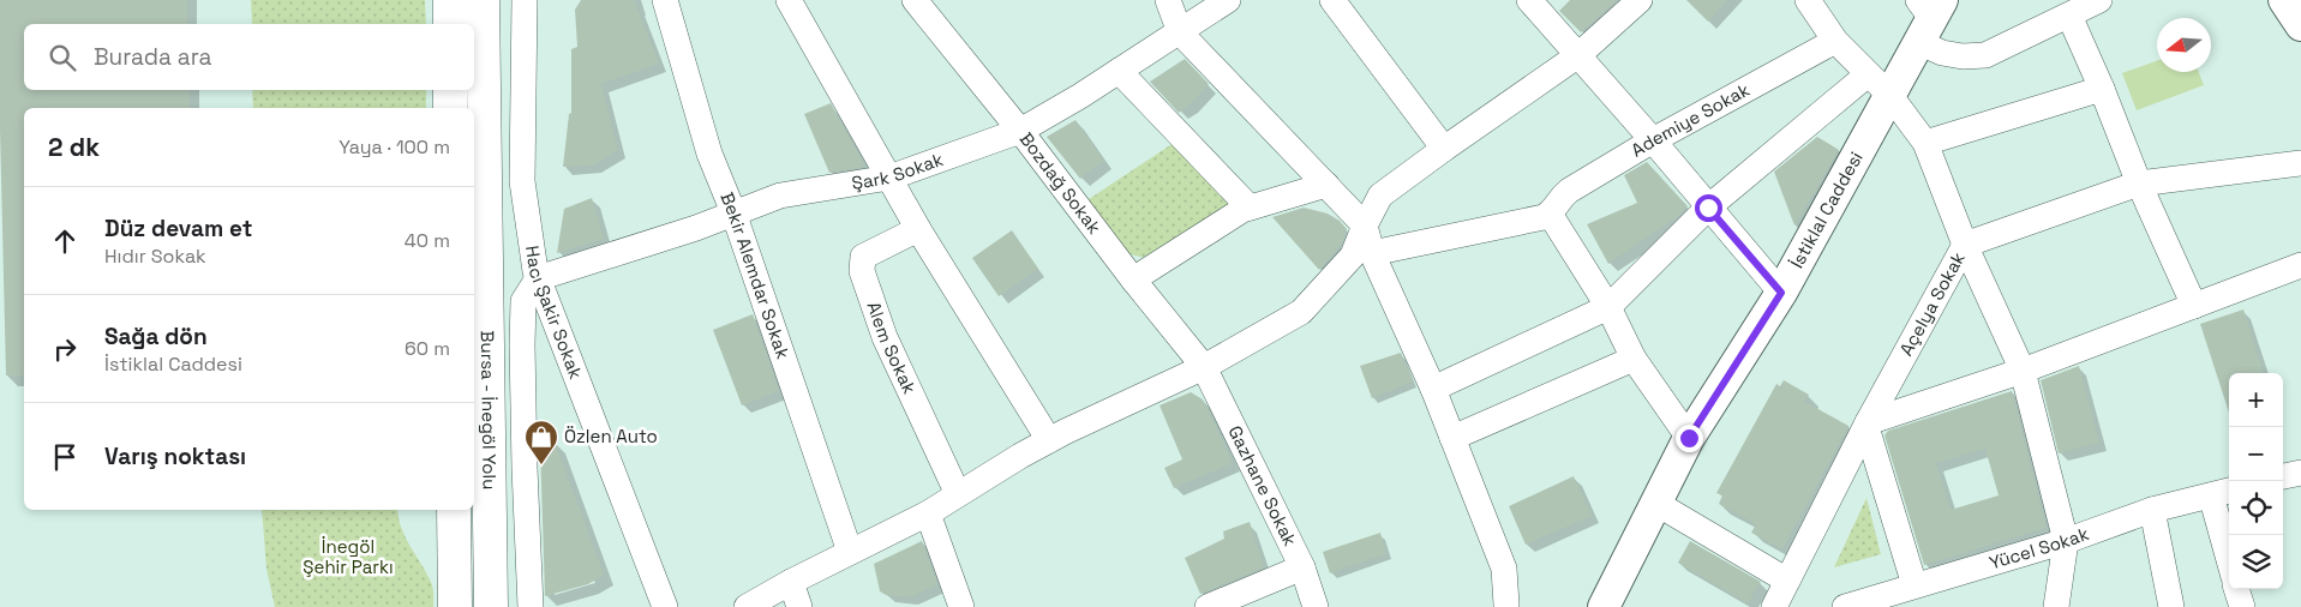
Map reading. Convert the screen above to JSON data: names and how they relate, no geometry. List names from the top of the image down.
{
  "streets": {
    "highway": ["Bursa - İnegöl Yolu"],
    "main road": ["İstiklal Caddesi"],
    "street": [
      "Ademiye Sokak",
      "Şark Sokak",
      "Bozdağ Sokak",
      "Bekir Alemdar Sokak",
      "Açelya Sokak",
      "Hacı Şakir Sokak",
      "Alem Sokak",
      "Gazhane Sokak",
      "Yücel Sokak"
    ]
  },
  "crossings": [
    ["Şark Sokak", "Bozdağ Sokak"],
    ["Şark Sokak", "Bekir Alemdar Sokak"],
    ["Şark Sokak", "Hacı Şakir Sokak"],
    ["Bozdağ Sokak", "Gazhane Sokak"]
  ],
  "parks": ["İnegöl Şehir Parkı"],
  "places": {
    "shop": ["Özlen Auto"]
  },
  "north": "left",
  "page": {
    "search": "Burada ara",
    "heading": ["2 dk", "Yaya · 100 m"],
    "list": [
      ["Düz devam et", "Hıdır Sokak", "40 m"],
      ["Sağa dön", "İstiklal Caddesi", "60 m"],
      "Varış noktası"
    ],
    "map_buttons": ["+", "−"]
  }
}
